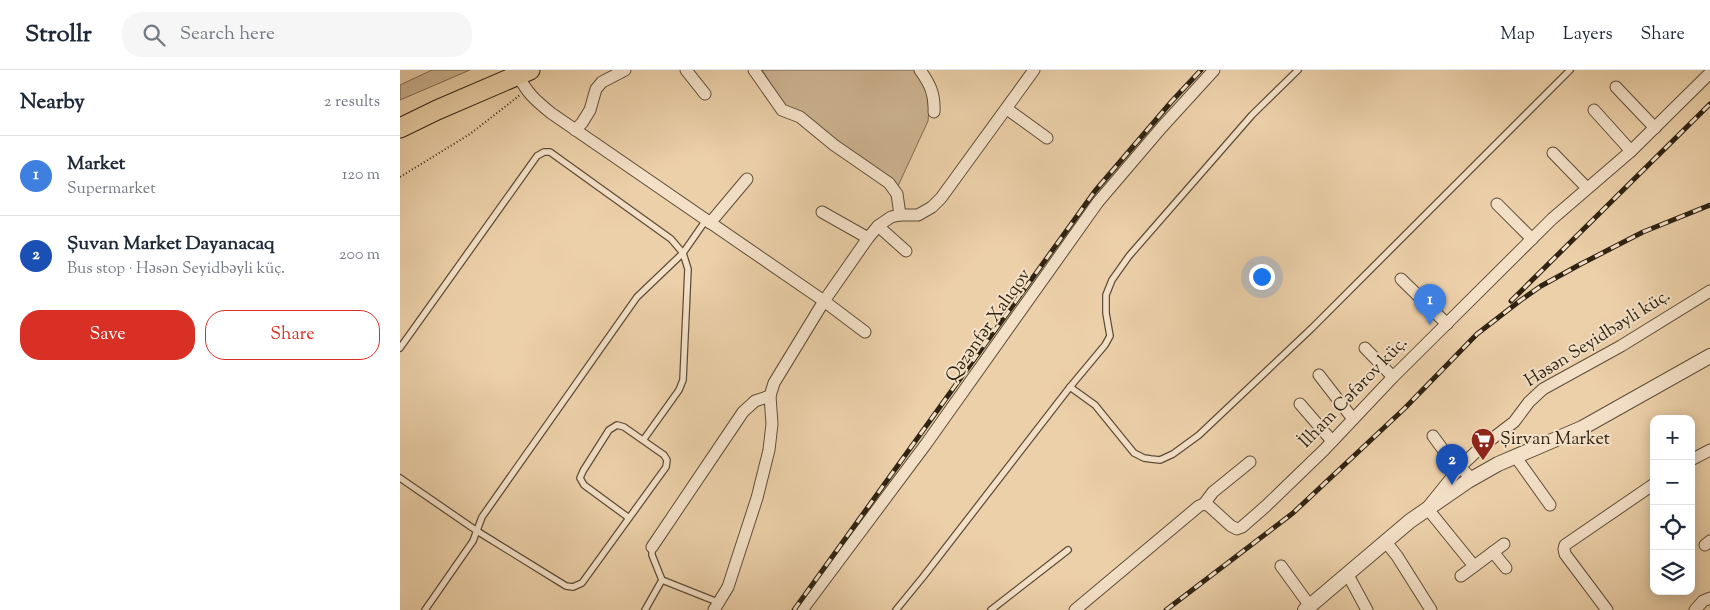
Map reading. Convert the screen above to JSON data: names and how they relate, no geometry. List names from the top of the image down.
{
  "streets": {
    "street": ["Qəzənfər Xalıqov", "Həsən Seyidbəyli küç.", "İlham Cəfərov küç."]
  },
  "places": {
    "supermarket": ["Şirvan Market"]
  },
  "page": {
    "header": "Strollr",
    "search": "Search here",
    "nav": ["Map", "Layers", "Share"],
    "heading": ["Nearby", "2 results"],
    "list": [
      {
        "mark": "1",
        "name": "Market",
        "note": "Supermarket",
        "value": "120 m"
      },
      {
        "mark": "2",
        "name": "Şuvan Market Dayanacaq",
        "note": "Bus stop · Həsən Seyidbəyli küç.",
        "value": "200 m"
      }
    ],
    "pins": ["1", "2"],
    "buttons": ["Save", "Share"],
    "map_buttons": ["+", "−"]
  }
}
